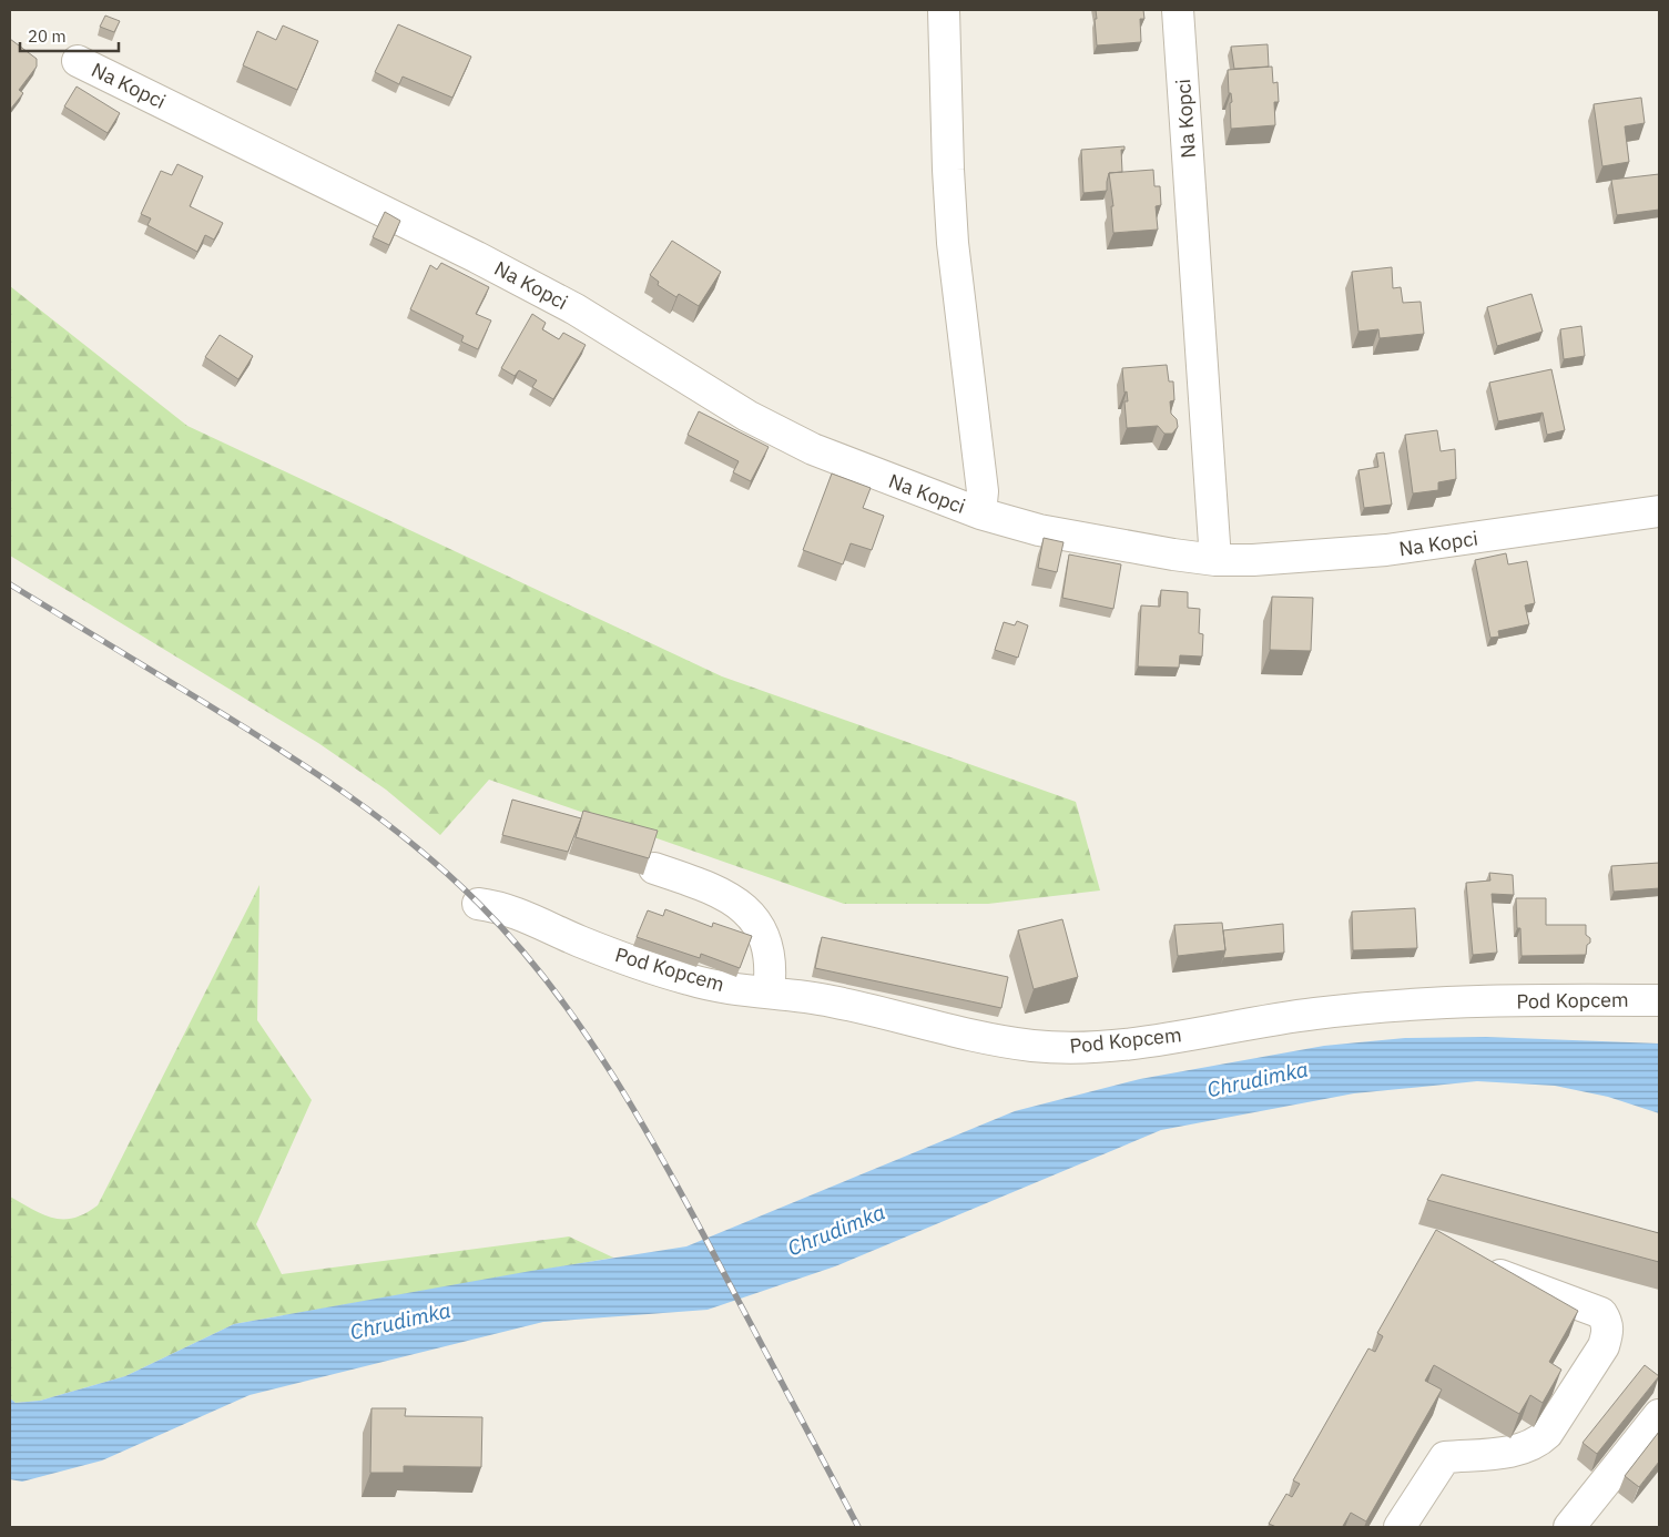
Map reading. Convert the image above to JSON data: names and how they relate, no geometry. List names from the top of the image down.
{
  "streets": {
    "street": ["Na Kopci", "Pod Kopcem"]
  },
  "water": ["Chrudimka"],
  "scale_bar": "20 m"
}
